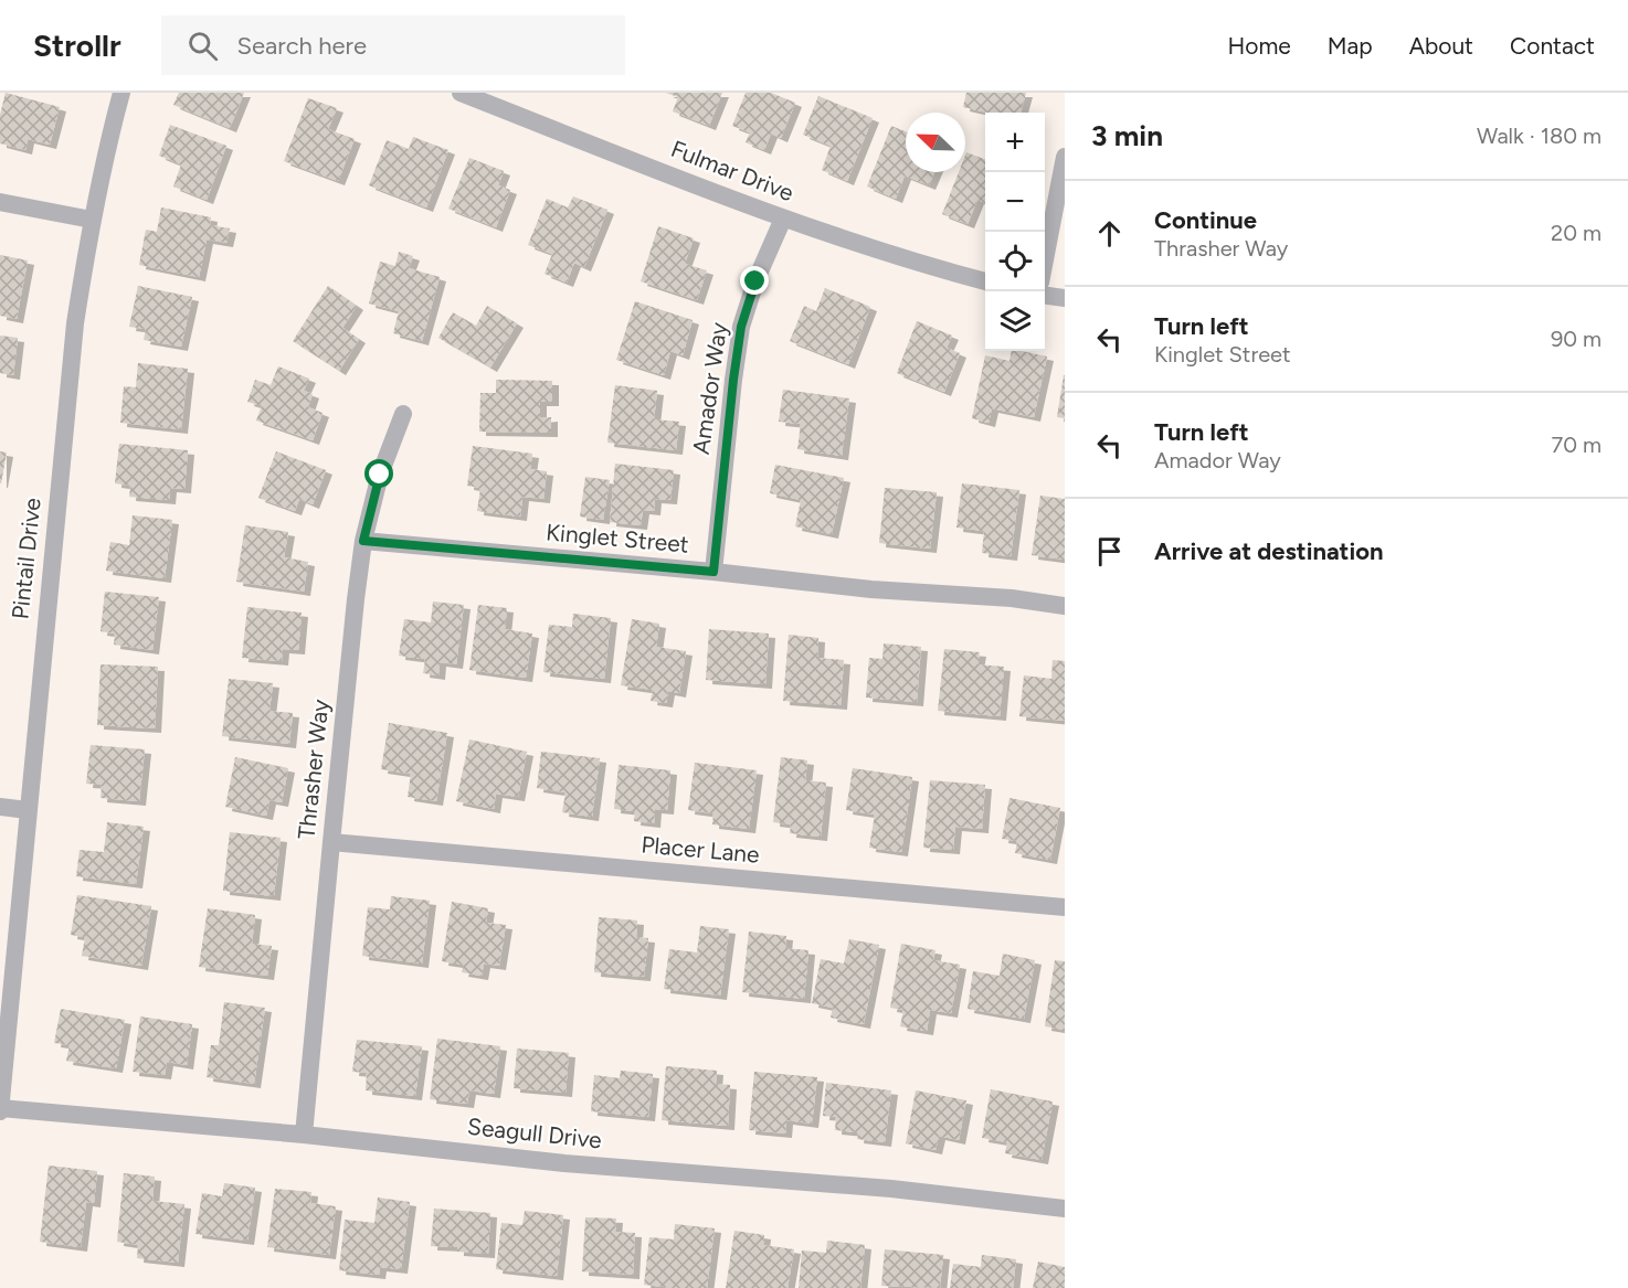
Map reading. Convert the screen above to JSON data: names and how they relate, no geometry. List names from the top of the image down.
{
  "streets": {
    "street": [
      "Fulmar Drive",
      "Amador Way",
      "Kinglet Street",
      "Pintail Drive",
      "Thrasher Way",
      "Placer Lane",
      "Seagull Drive"
    ]
  },
  "crossings": [
    ["Fulmar Drive", "Amador Way"],
    ["Amador Way", "Kinglet Street"],
    ["Kinglet Street", "Thrasher Way"],
    ["Pintail Drive", "Seagull Drive"],
    ["Thrasher Way", "Placer Lane"],
    ["Thrasher Way", "Seagull Drive"]
  ],
  "north": "top left",
  "page": {
    "header": "Strollr",
    "search": "Search here",
    "nav": [
      "Home",
      "Map",
      "About",
      "Contact"
    ],
    "heading": ["3 min", "Walk · 180 m"],
    "map_buttons": ["+", "−"],
    "list": [
      ["Continue", "Thrasher Way", "20 m"],
      ["Turn left", "Kinglet Street", "90 m"],
      ["Turn left", "Amador Way", "70 m"],
      "Arrive at destination"
    ]
  }
}
